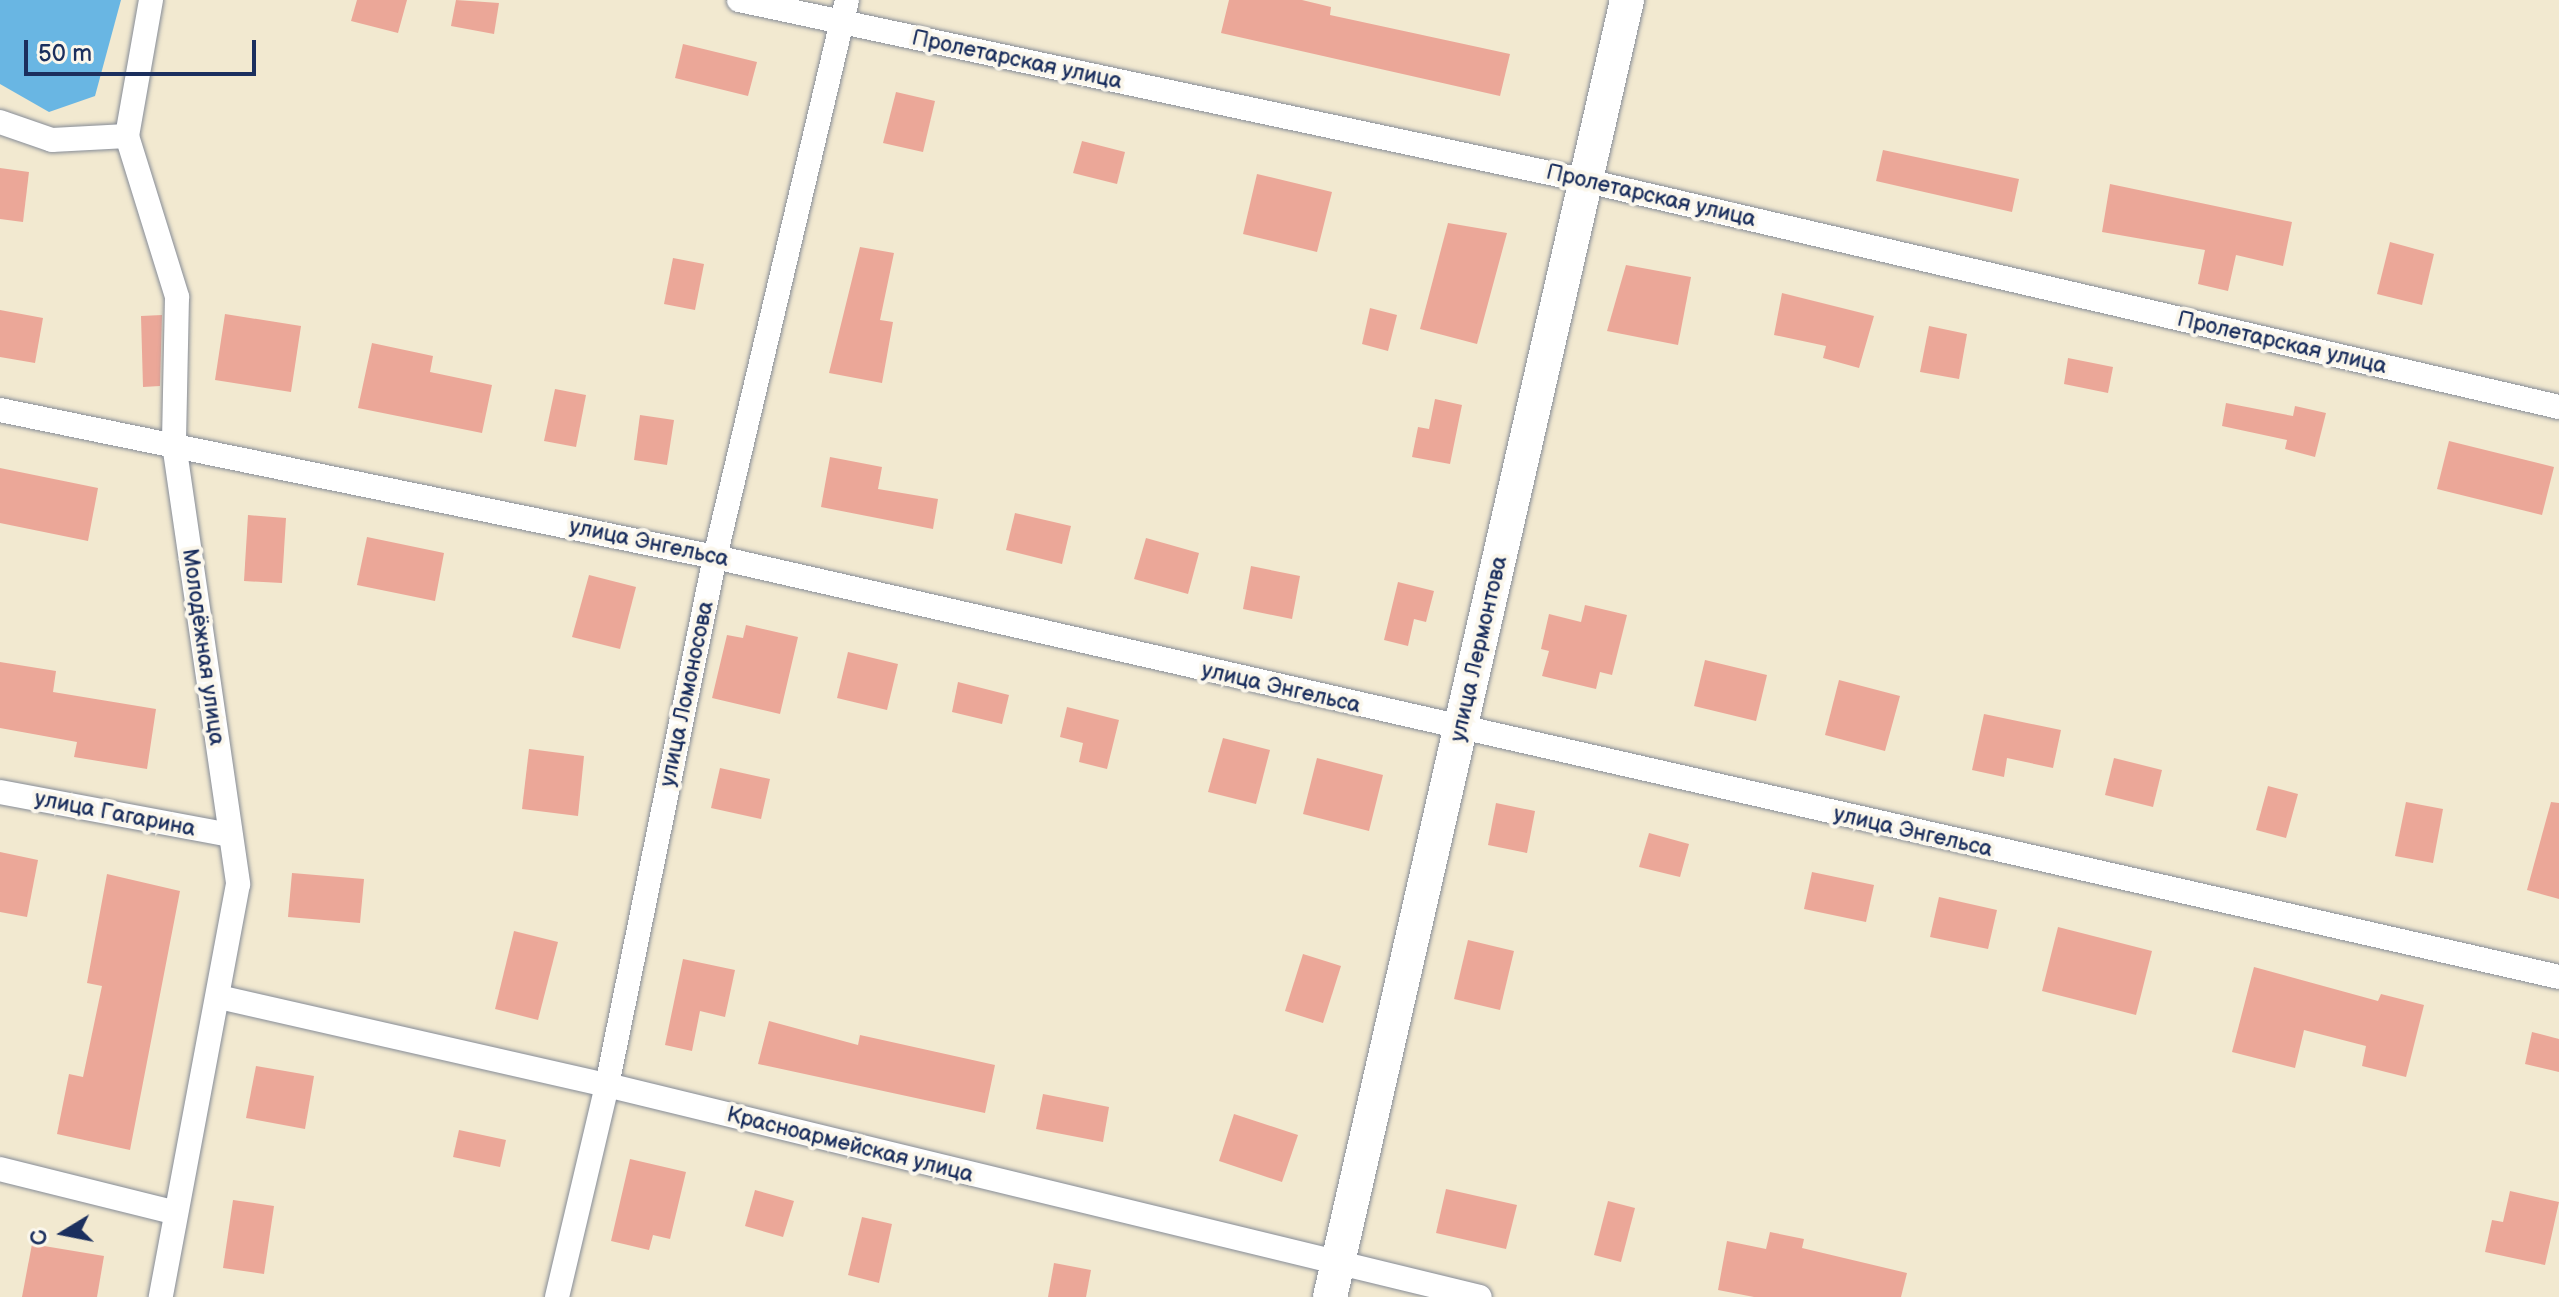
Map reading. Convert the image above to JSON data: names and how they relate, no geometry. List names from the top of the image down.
{
  "streets": {
    "street": [
      "Пролетарская улица",
      "улица Энгельса",
      "Молодёжная улица",
      "улица Лермонтова",
      "улица Ломоносова",
      "улица Гагарина",
      "Красноармейская улица"
    ]
  },
  "crossings": [
    ["Пролетарская улица", "улица Лермонтова"],
    ["Пролетарская улица", "улица Ломоносова"],
    ["улица Энгельса", "Молодёжная улица"],
    ["улица Энгельса", "улица Лермонтова"],
    ["улица Энгельса", "улица Ломоносова"],
    ["Молодёжная улица", "улица Гагарина"],
    ["Молодёжная улица", "Красноармейская улица"],
    ["улица Лермонтова", "Красноармейская улица"],
    ["улица Ломоносова", "Красноармейская улица"]
  ],
  "scale_bar": "50 m",
  "north": "left"
}
